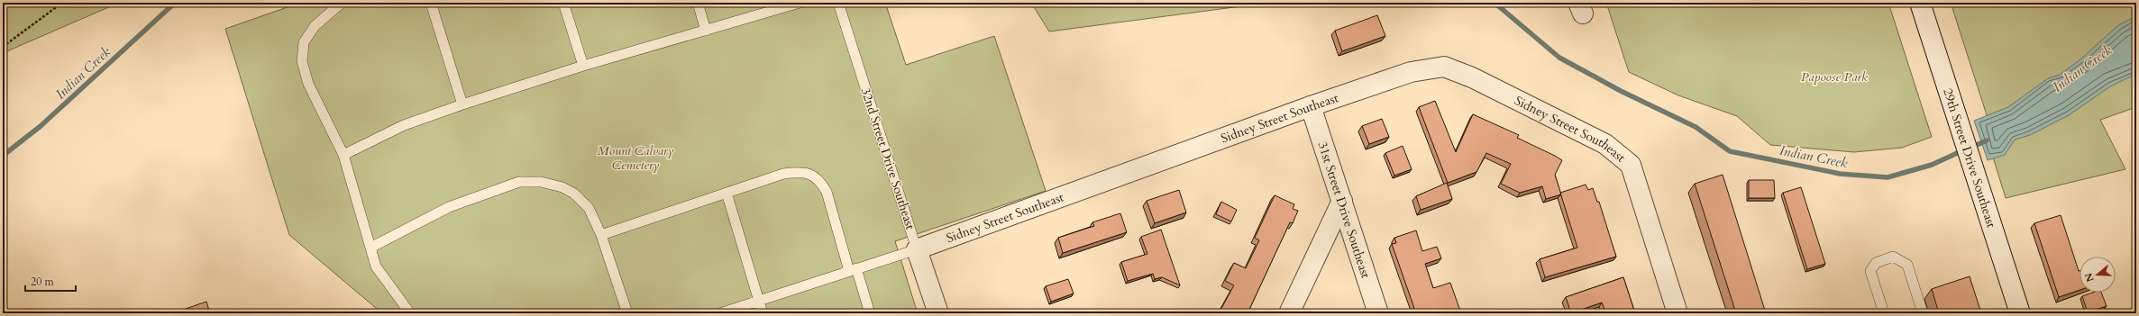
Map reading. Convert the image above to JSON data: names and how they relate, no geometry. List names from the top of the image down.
{
  "streets": {
    "street": [
      "Sidney Street Southeast",
      "32nd Street Drive Southeast",
      "29th Street Drive Southeast",
      "31st Street Drive Southeast"
    ]
  },
  "crossings": [
    ["Sidney Street Southeast", "32nd Street Drive Southeast"],
    ["Sidney Street Southeast", "31st Street Drive Southeast"]
  ],
  "water": ["Indian Creek"],
  "parks": ["Papoose Park", "Mount Calvary Cemetery"],
  "scale_bar": "20 m",
  "north": "left"
}
